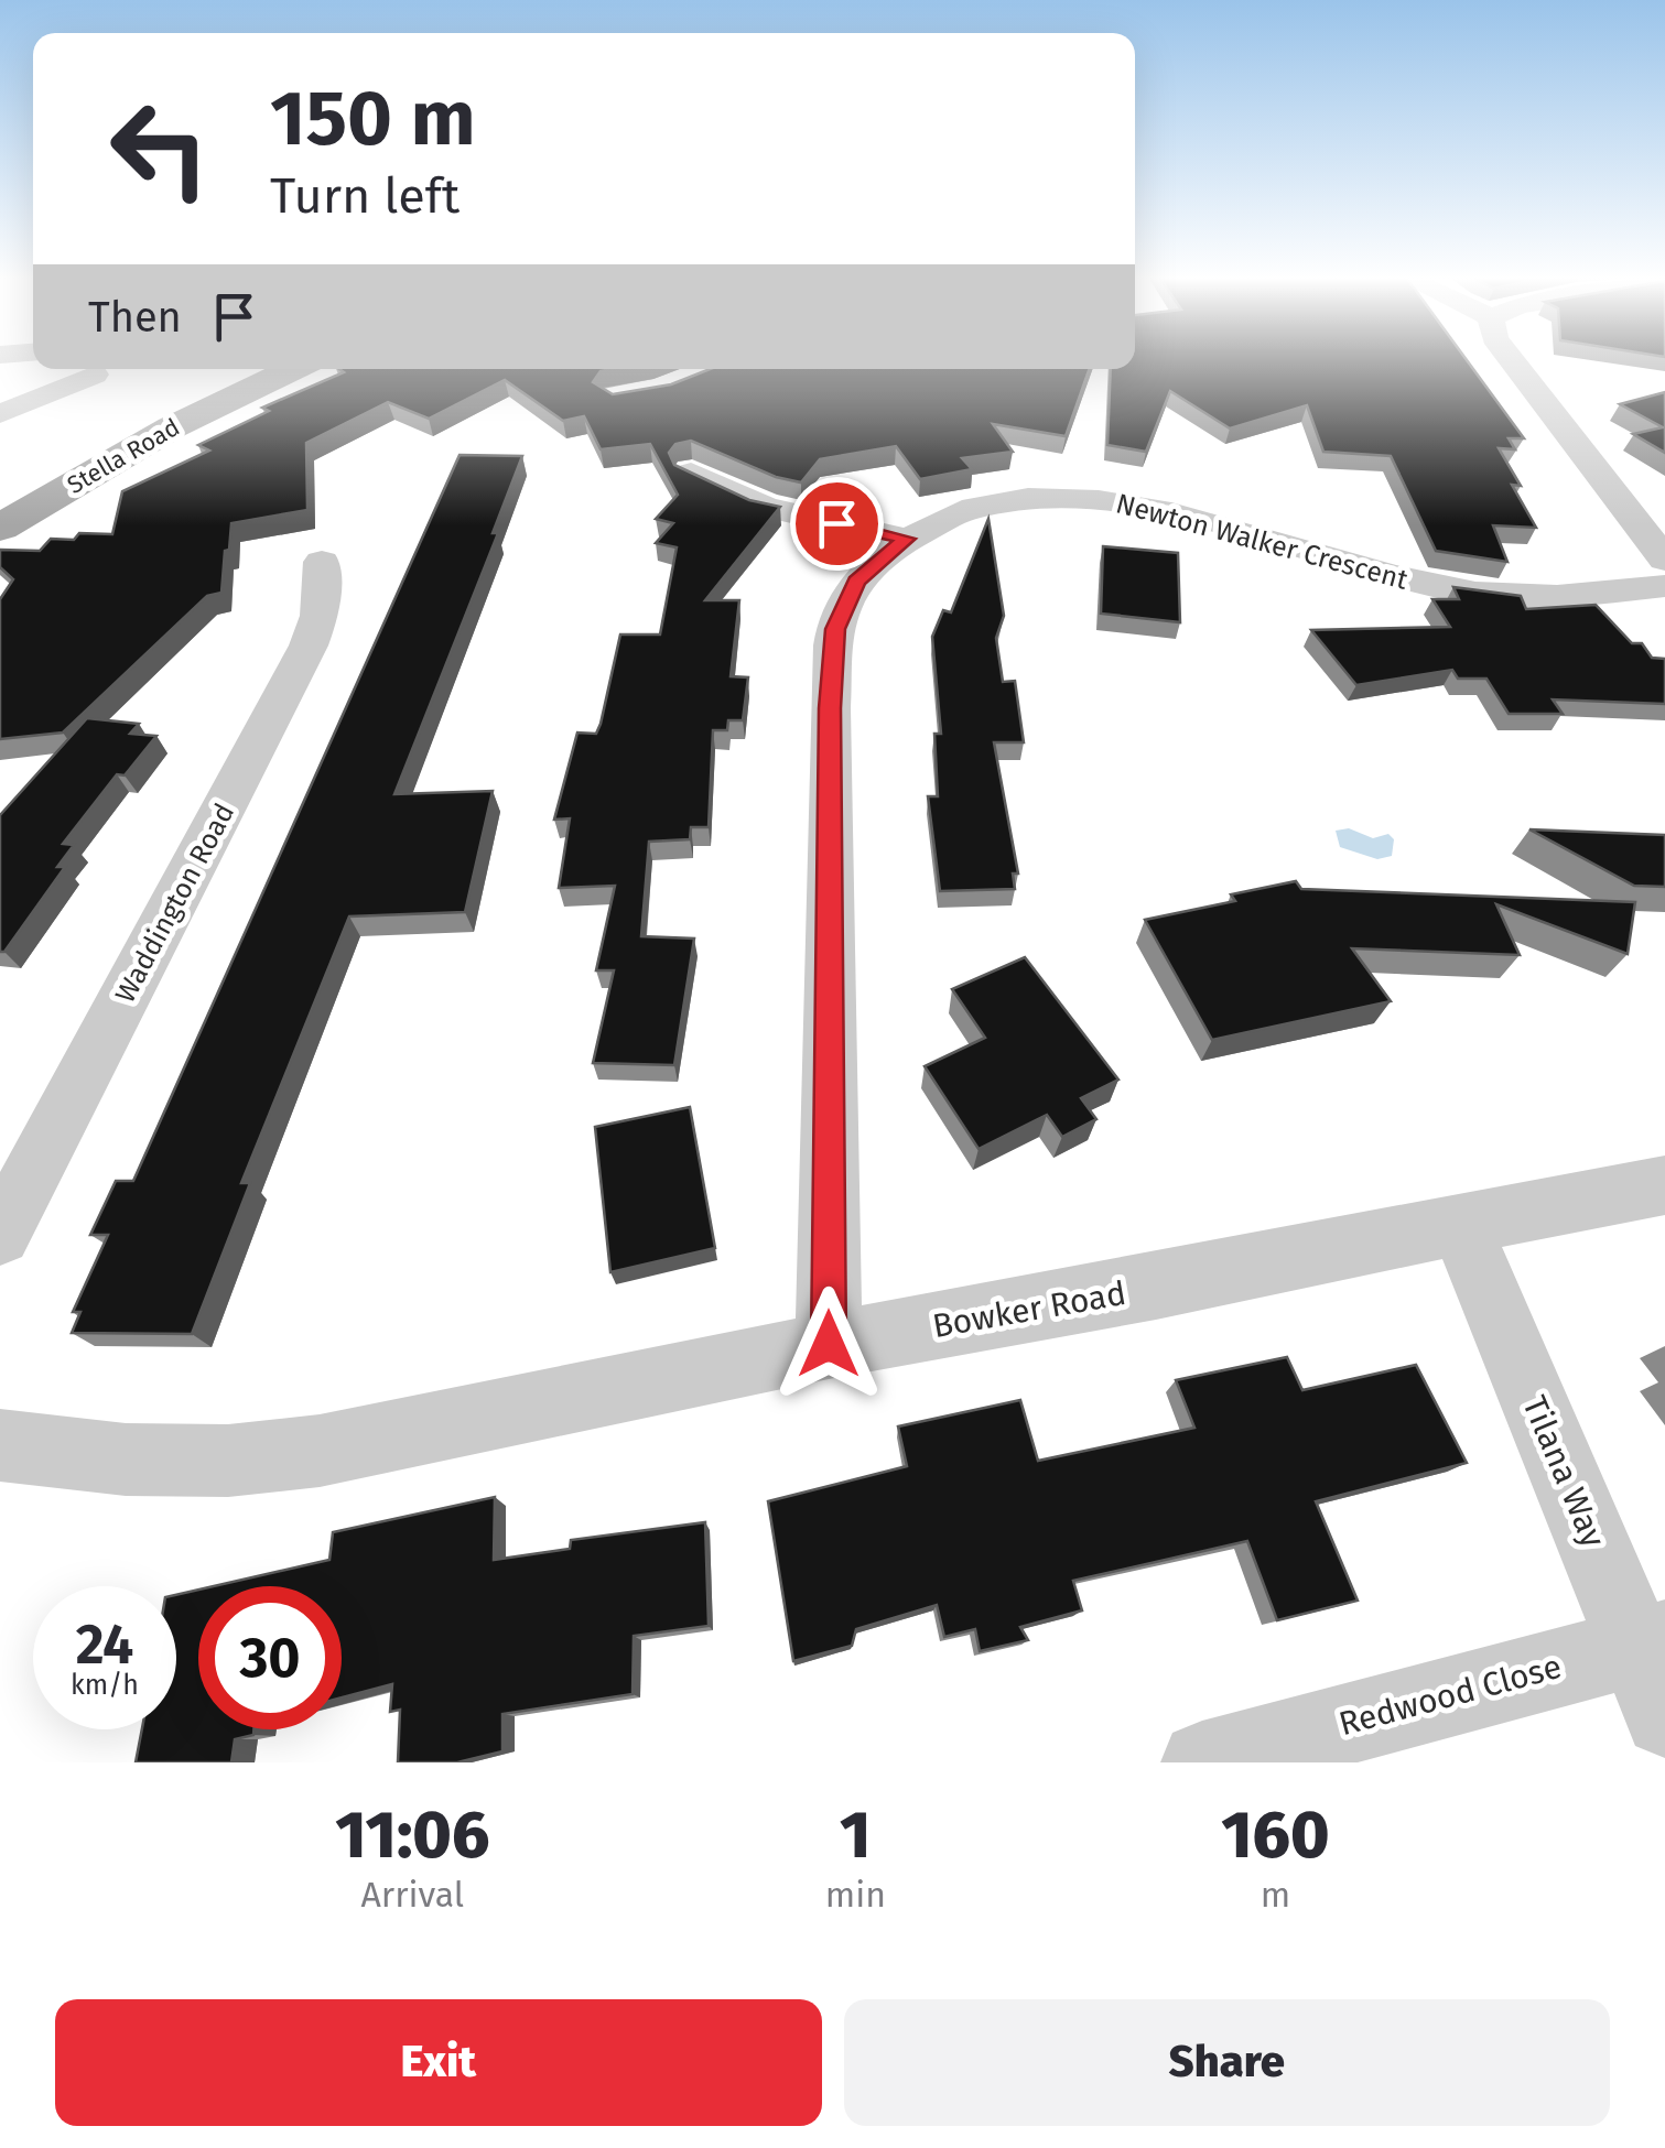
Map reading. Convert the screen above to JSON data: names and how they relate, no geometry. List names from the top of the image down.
{
  "streets": {
    "main road": ["Stella Road"],
    "street": [
      "Newton Walker Crescent",
      "Waddington Road",
      "Bowker Road",
      "Tilana Way",
      "Redwood Close"
    ]
  },
  "crossings": [
    ["Newton Walker Crescent", "Bowker Road"],
    ["Bowker Road", "Tilana Way"],
    ["Tilana Way", "Redwood Close"]
  ],
  "page": {
    "turn": ["150 m", "Turn left"],
    "then": "Then",
    "speed": "24 km/h",
    "limit": "30",
    "eta": [
      "11:06",
      "Arrival",
      "1",
      "min",
      "160",
      "m"
    ],
    "buttons": ["Exit", "Share"]
  }
}
